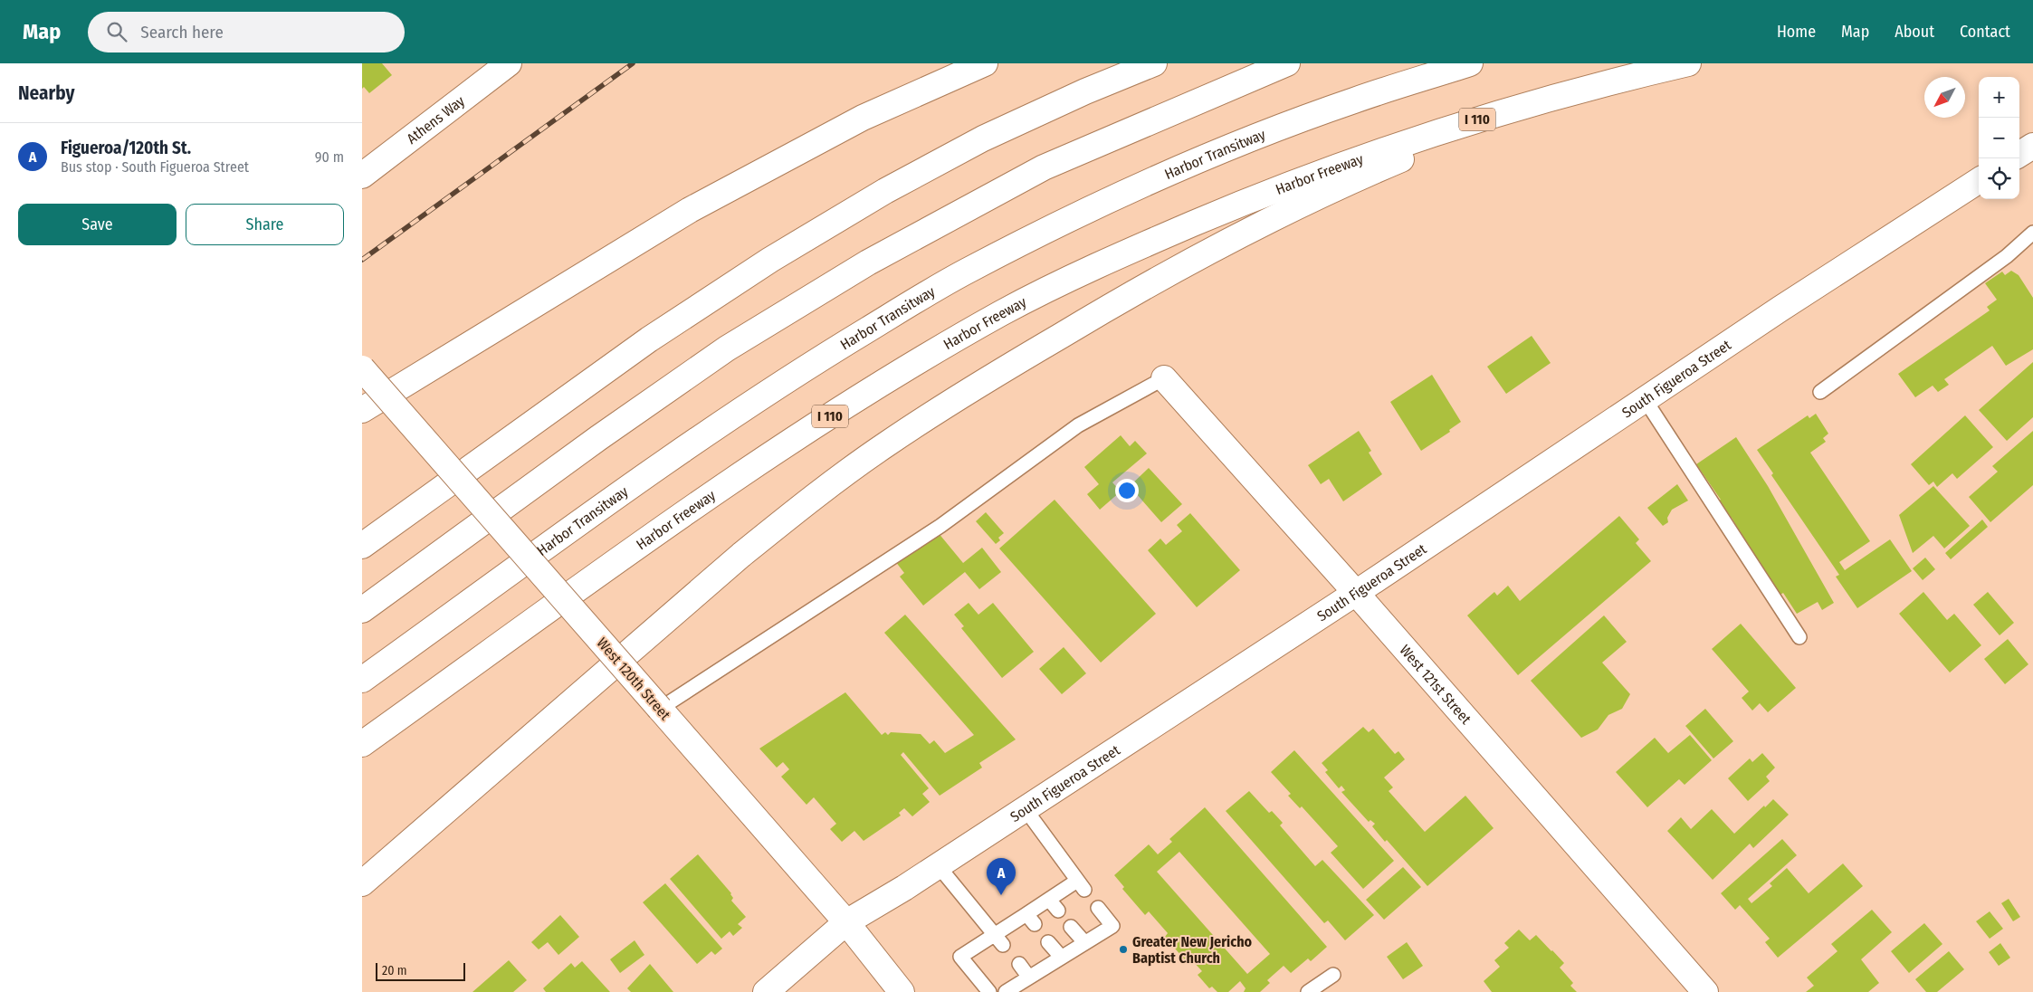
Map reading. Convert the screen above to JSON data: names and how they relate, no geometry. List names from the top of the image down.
{
  "streets": {
    "main road": [
      "Athens Way",
      "I 110",
      "Harbor Transitway",
      "Harbor Freeway",
      "South Figueroa Street",
      "West 120th Street",
      "West 121st Street"
    ]
  },
  "crossings": [
    ["South Figueroa Street", "West 120th Street"],
    ["South Figueroa Street", "West 121st Street"]
  ],
  "places": ["Greater New Jericho Baptist Church"],
  "scale_bar": "20 m",
  "north": "bottom left",
  "page": {
    "header": "Map",
    "search": "Search here",
    "nav": [
      "Home",
      "Map",
      "About",
      "Contact"
    ],
    "heading": "Nearby",
    "map_buttons": ["+", "−"],
    "list": [
      {
        "mark": "A",
        "name": "Figueroa/120th St.",
        "note": "Bus stop · South Figueroa Street",
        "value": "90 m"
      }
    ],
    "buttons": ["Save", "Share"],
    "pins": "A",
    "scale": "20 m"
  }
}
